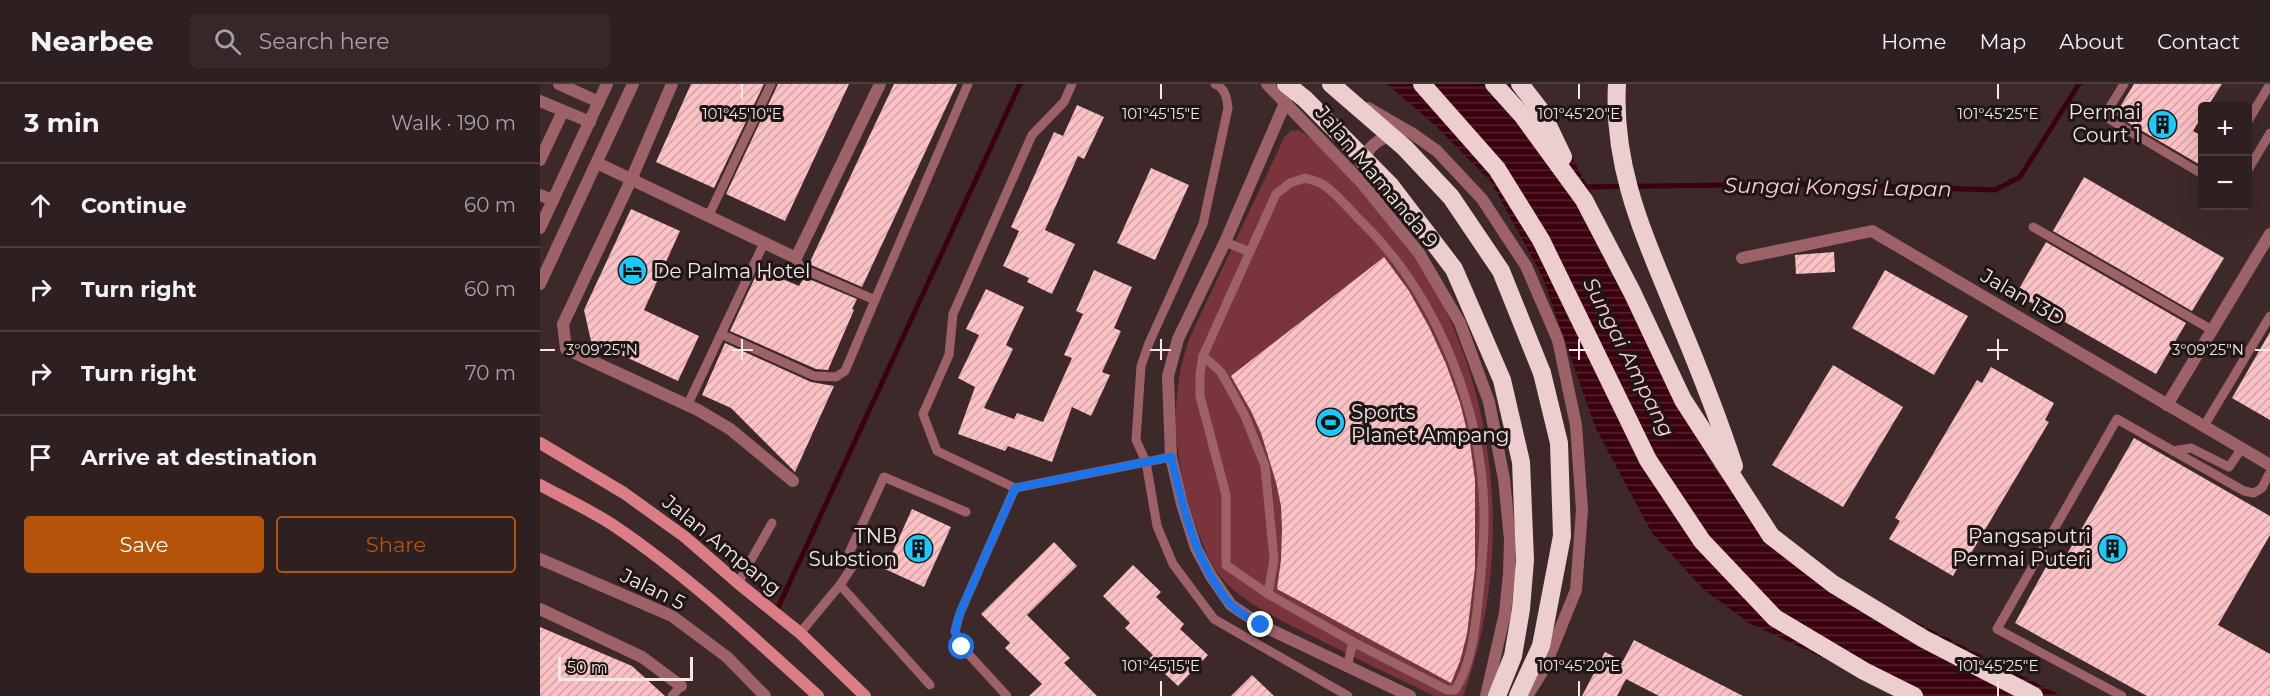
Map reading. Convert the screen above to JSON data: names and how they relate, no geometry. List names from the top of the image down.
{
  "streets": {
    "main road": ["Jalan Ampang"],
    "street": ["Jalan Mamanda 9", "Jalan 13D", "Jalan 5"]
  },
  "water": ["Sungai Kongsi Lapan", "Sungai Ampang"],
  "places": {
    "building": ["Permai Court 1", "TNB Substion", "Pangsaputri Permai Puteri"],
    "hotel": ["De Palma Hotel"],
    "sports": ["Sports Planet Ampang"]
  },
  "scale_bar": "50 m",
  "page": {
    "header": "Nearbee",
    "search": "Search here",
    "nav": [
      "Home",
      "Map",
      "About",
      "Contact"
    ],
    "heading": ["3 min", "Walk · 190 m"],
    "map_buttons": ["+", "−"],
    "list": [
      ["Continue", "60 m"],
      ["Turn right", "60 m"],
      ["Turn right", "70 m"],
      "Arrive at destination"
    ],
    "buttons": ["Save", "Share"],
    "scale": "50 m"
  },
  "coordinates": [
    "101°45'10\"E",
    "101°45'15\"E",
    "101°45'20\"E",
    "101°45'25\"E",
    "3°09'25\"N"
  ]
}
